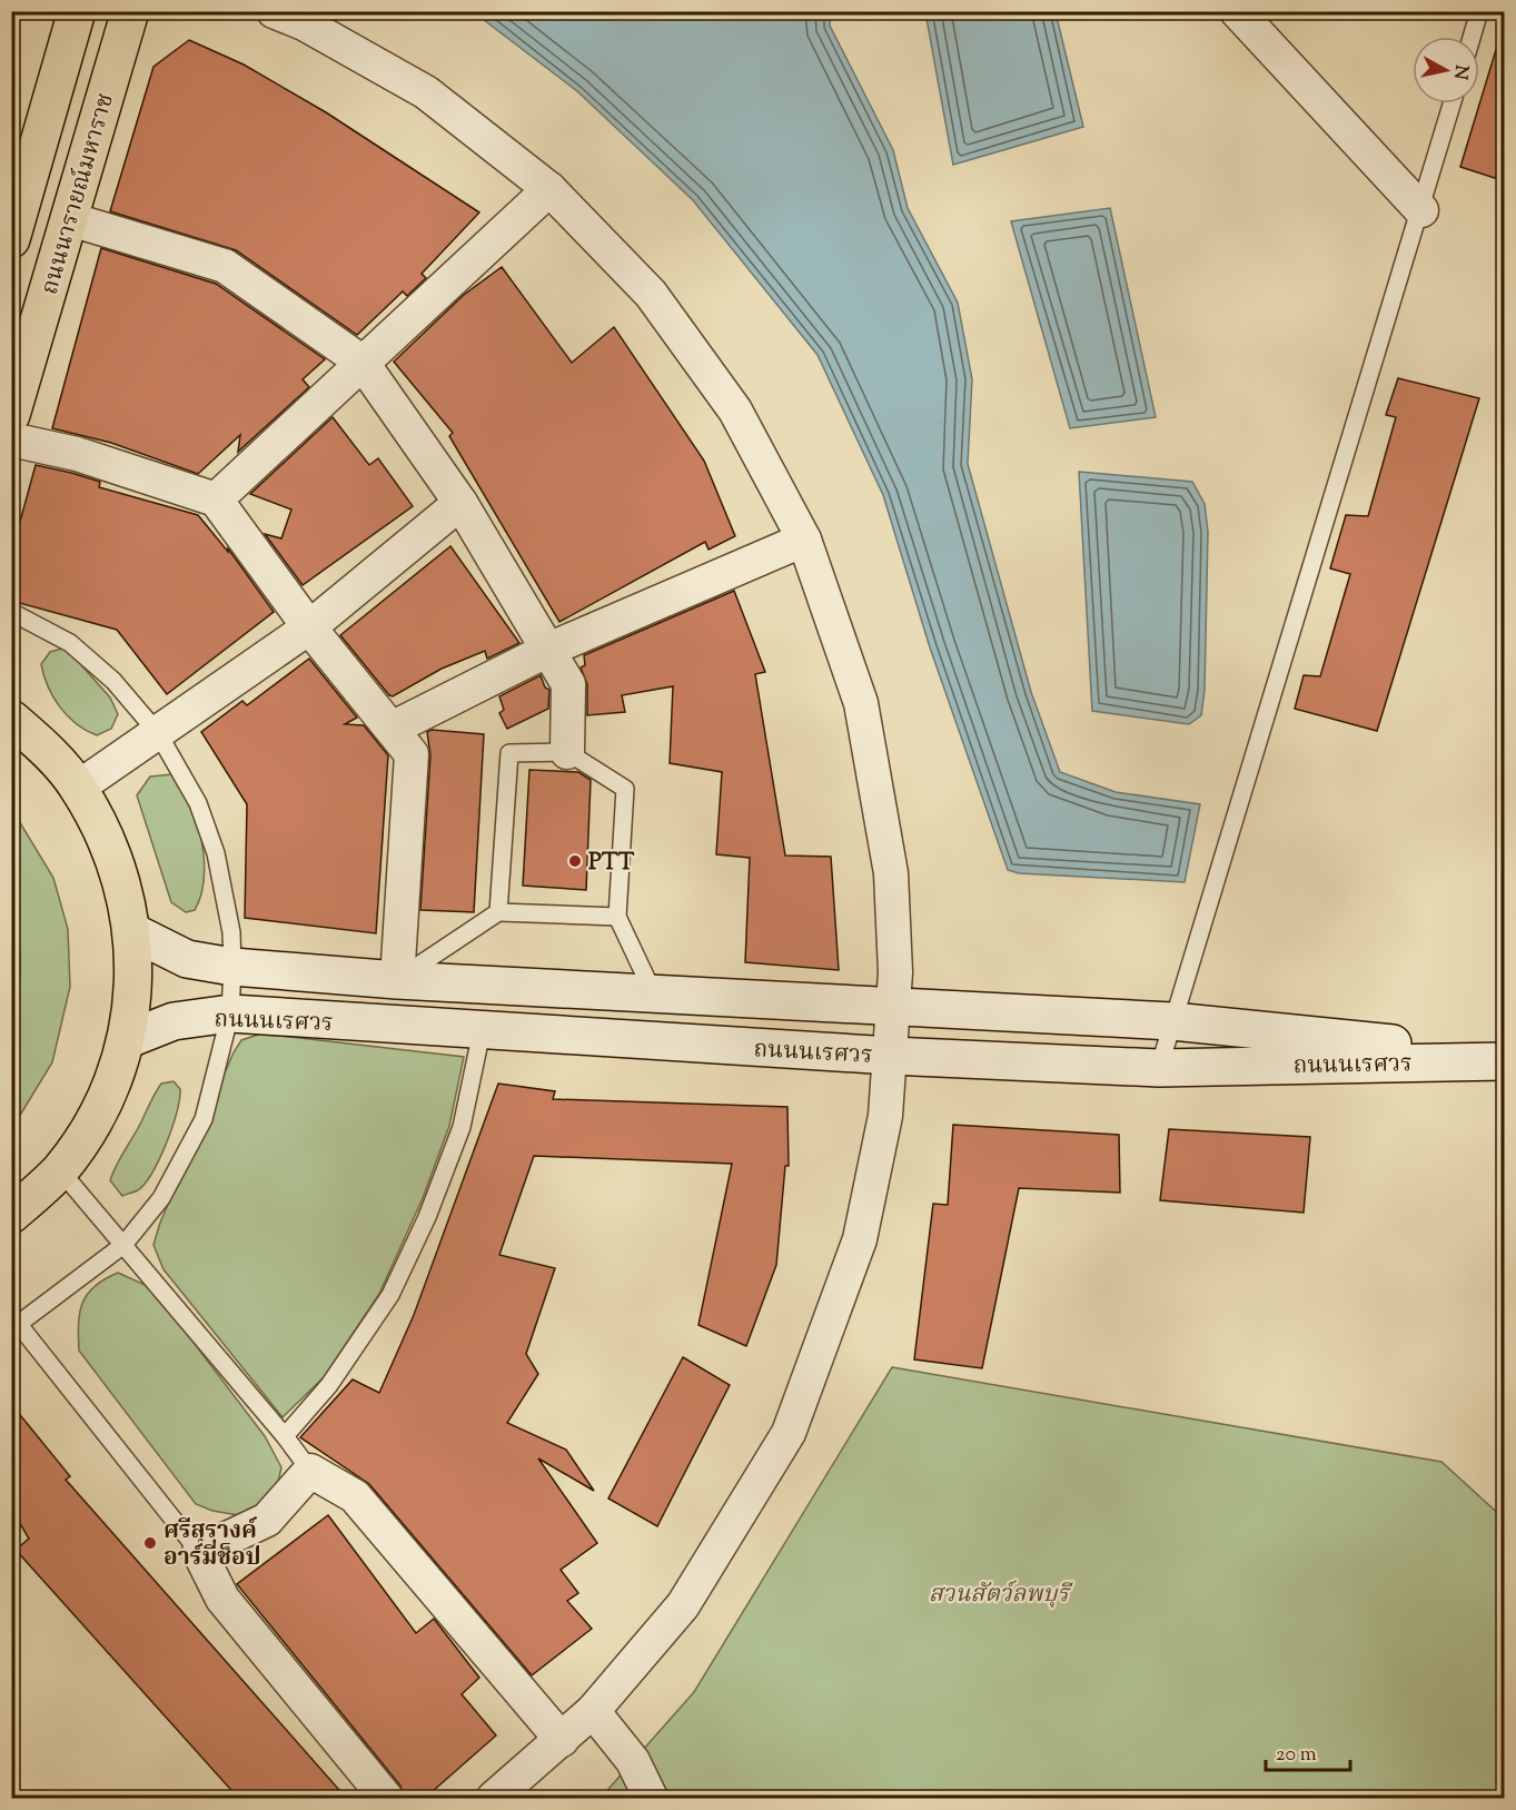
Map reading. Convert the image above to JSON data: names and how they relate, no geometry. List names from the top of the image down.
{
  "streets": {
    "main road": ["ถนนนารายณ์มหาราช", "ถนนนเรศวร"]
  },
  "parks": ["สวนสัตว์ลพบุรี"],
  "places": ["PTT", "ศรีสุรางค์ อาร์มี่ช็อป"],
  "scale_bar": "20 m",
  "north": "right"
}
